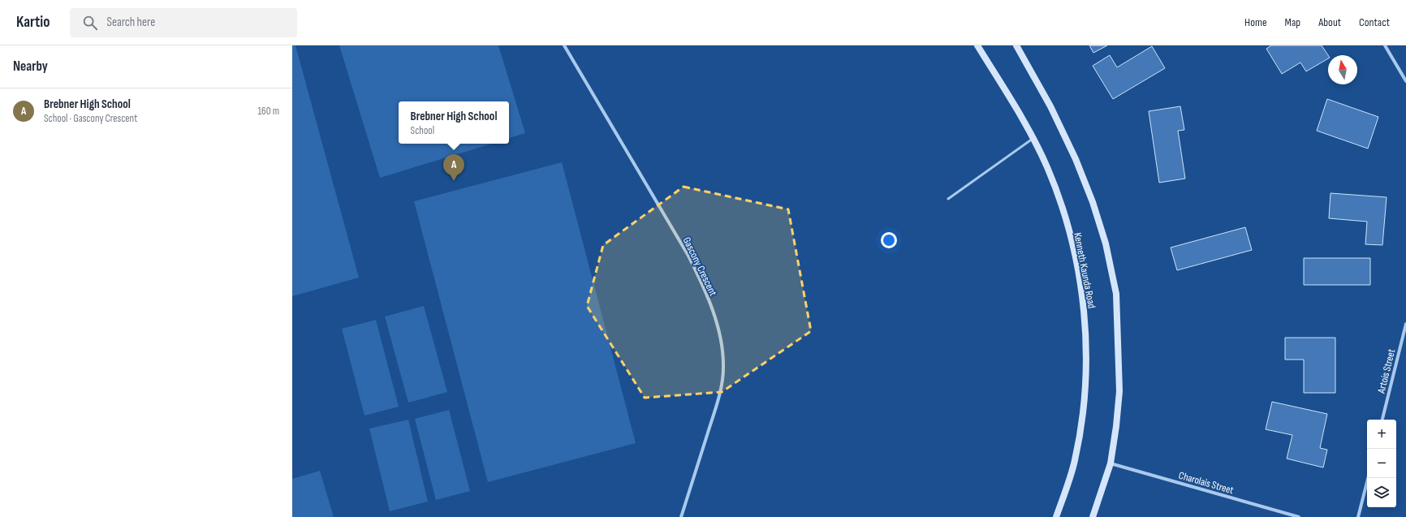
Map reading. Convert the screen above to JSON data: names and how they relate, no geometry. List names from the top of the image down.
{
  "streets": {
    "main road": ["Kenneth Kaunda Road"],
    "street": ["Gascony Crescent", "Artois Street", "Charolais Street"]
  },
  "north": "top",
  "page": {
    "header": "Kartio",
    "search": "Search here",
    "nav": [
      "Home",
      "Map",
      "About",
      "Contact"
    ],
    "heading": "Nearby",
    "list": [
      {
        "mark": "A",
        "name": "Brebner High School",
        "note": "School · Gascony Crescent",
        "value": "160 m"
      }
    ],
    "popup": ["Brebner High School", "School"],
    "pins": "A",
    "map_buttons": ["+", "−"]
  }
}
